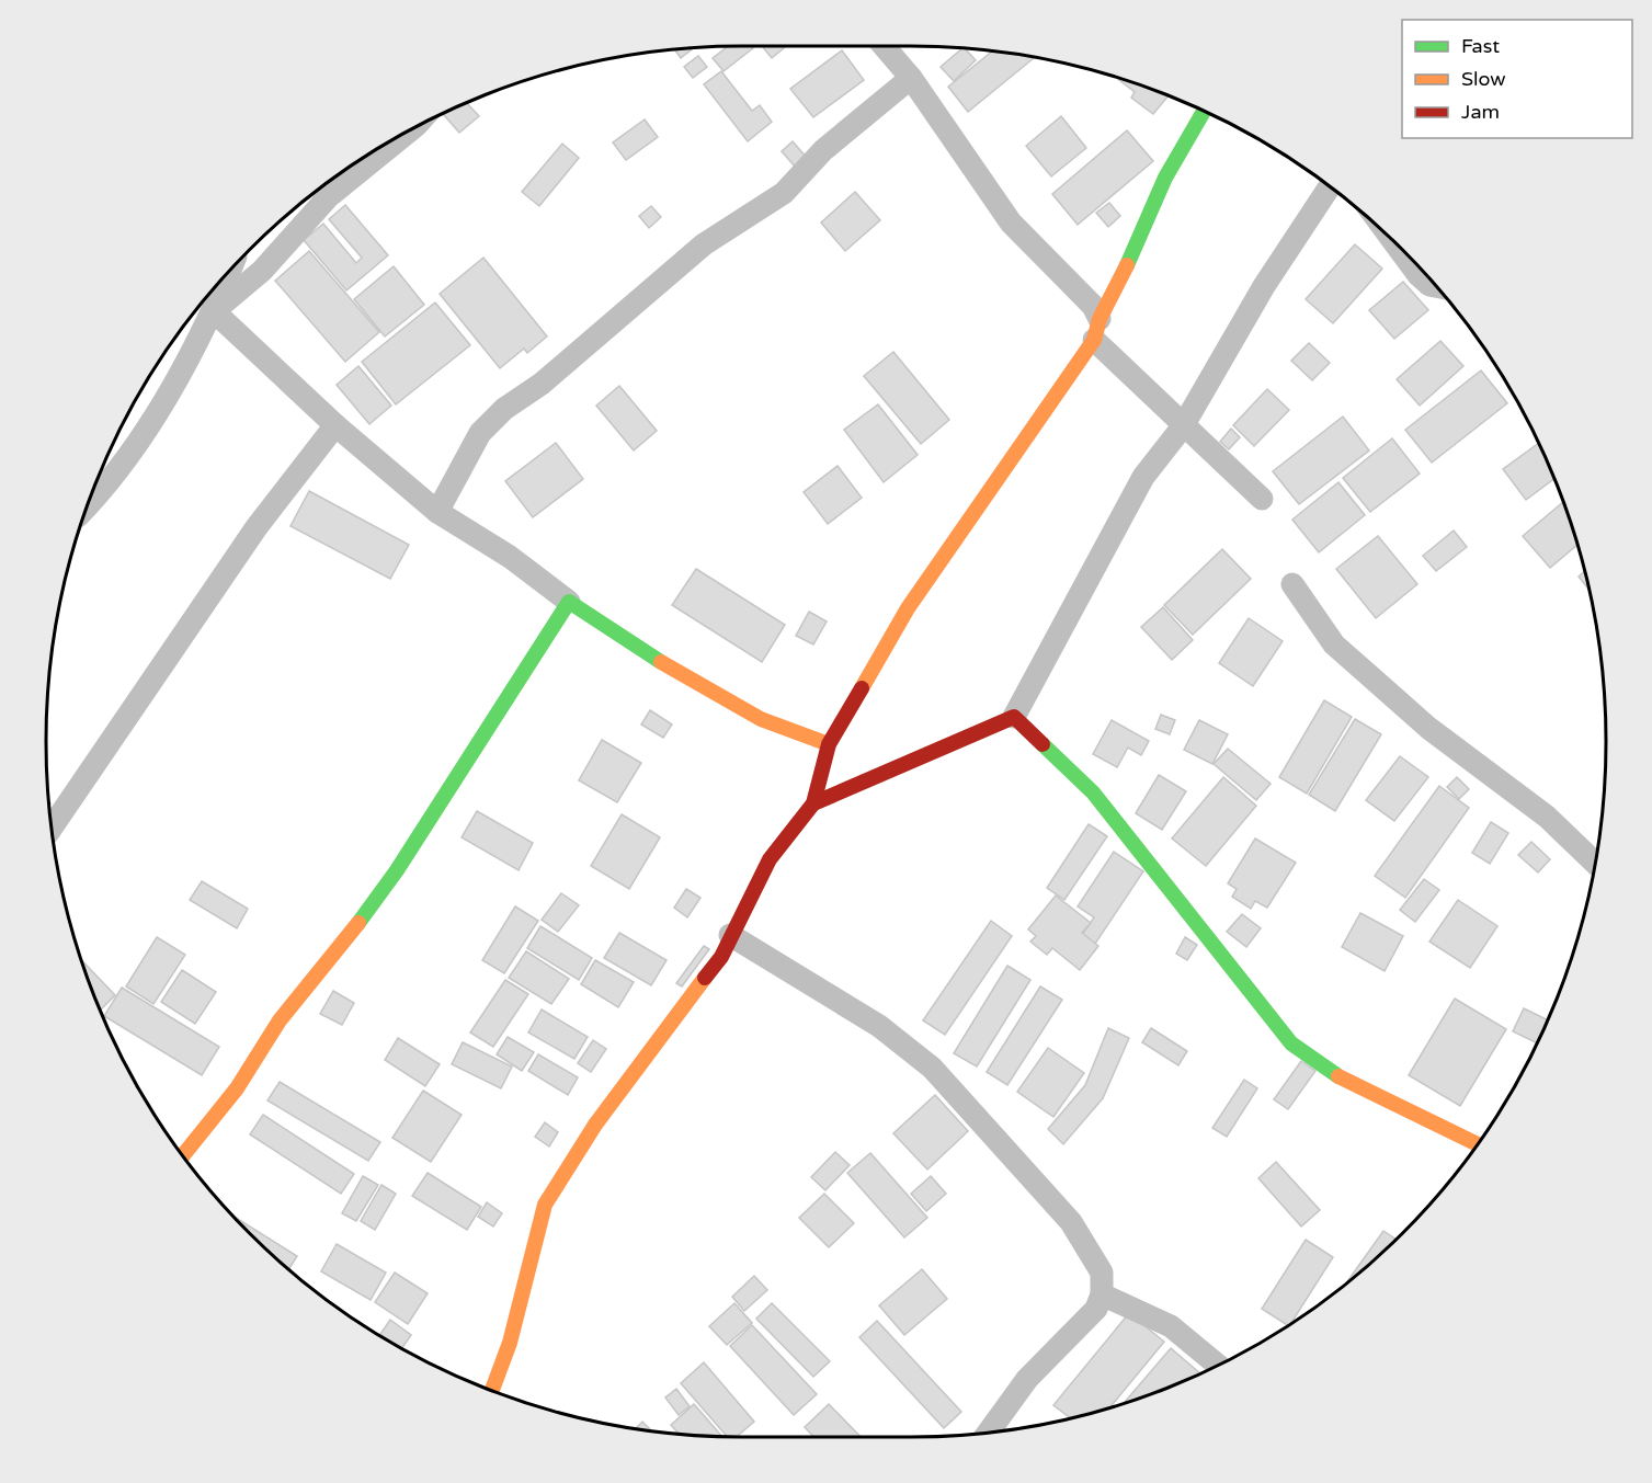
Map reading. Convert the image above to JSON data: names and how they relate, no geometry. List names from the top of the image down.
{
  "legend": ["Fast", "Slow", "Jam"]
}
